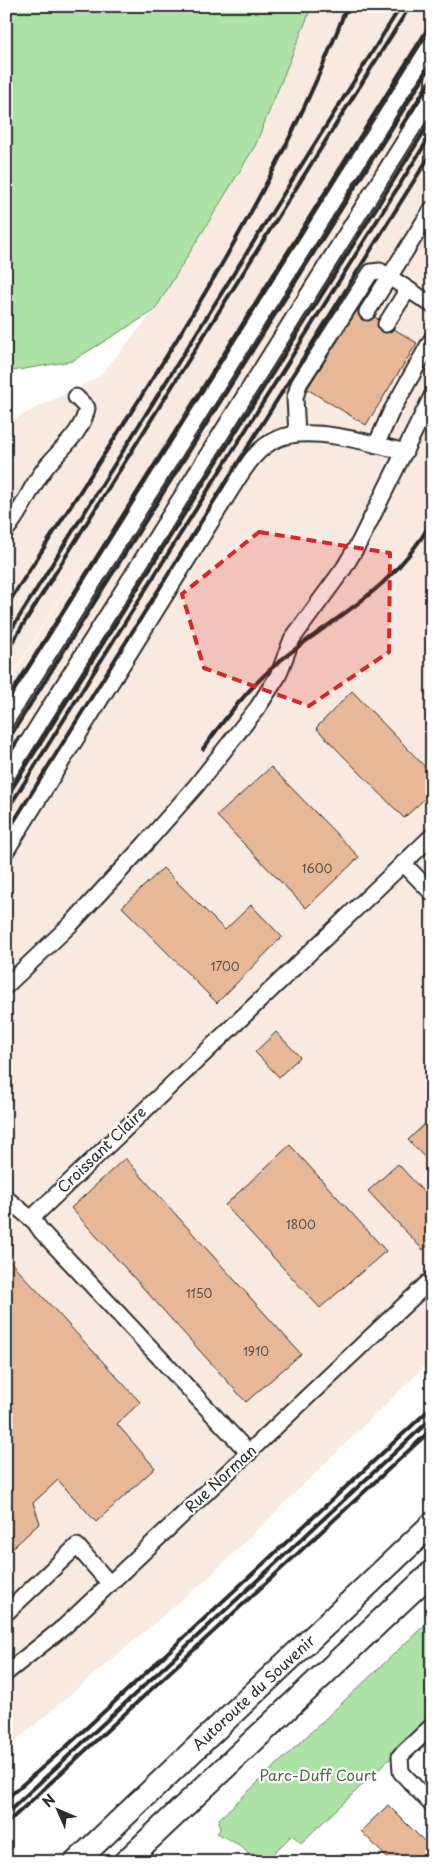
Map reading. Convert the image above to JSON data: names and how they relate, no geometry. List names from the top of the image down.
{
  "streets": {
    "highway": ["Autoroute du Souvenir"],
    "street": ["Croissant Claire", "Rue Norman"]
  },
  "parks": ["Parc-Duff Court"],
  "house_numbers": [
    "1600",
    "1700",
    "1800",
    "1150",
    "1910"
  ],
  "north": "top left"
}
